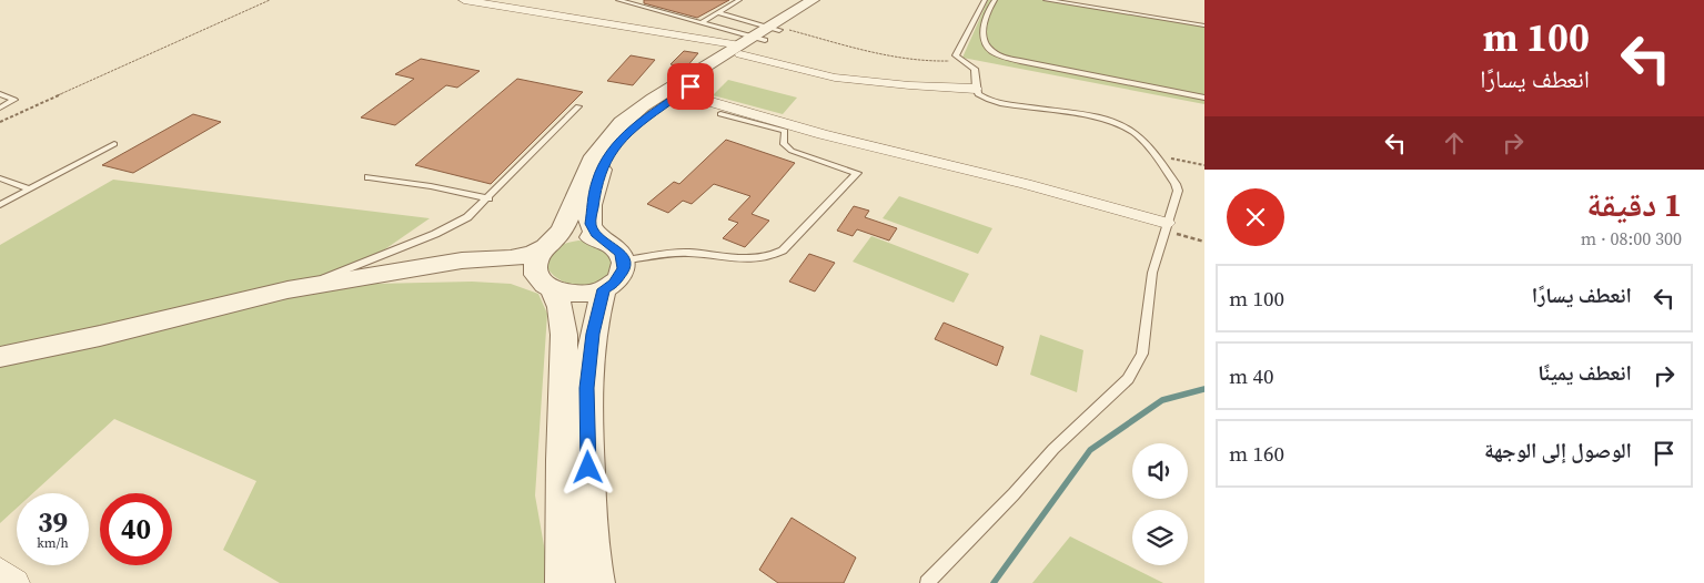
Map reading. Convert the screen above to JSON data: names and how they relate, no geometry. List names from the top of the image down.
{
  "page": {
    "turn": ["100 m", "انعطف يسارًا"],
    "heading": ["1 دقيقة", "300 m · 08:00"],
    "list": [
      {
        "name": "انعطف يسارًا",
        "value": "100 m"
      },
      {
        "name": "انعطف يمينًا",
        "value": "40 m"
      },
      {
        "name": "الوصول إلى الوجهة",
        "value": "160 m"
      }
    ],
    "speed": "39 km/h",
    "limit": "40"
  }
}
